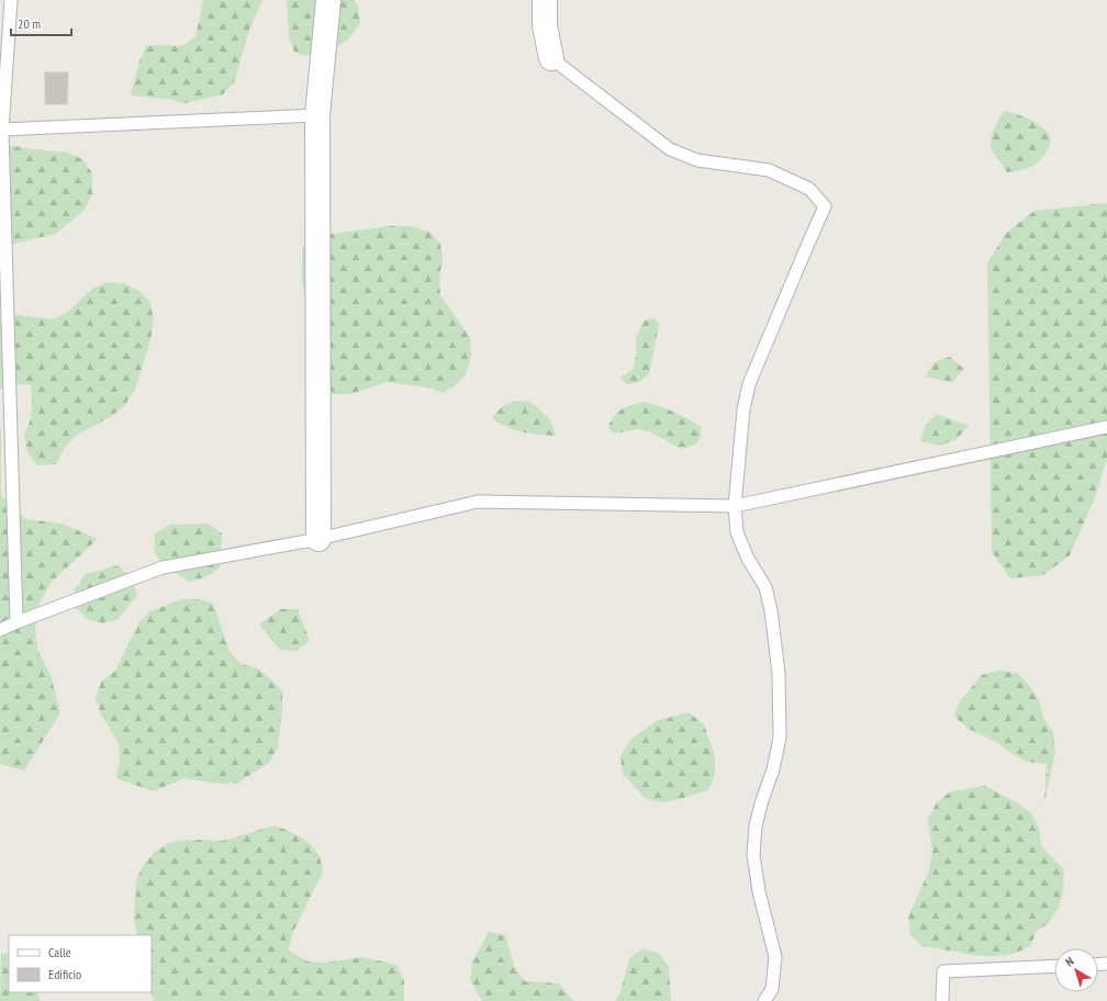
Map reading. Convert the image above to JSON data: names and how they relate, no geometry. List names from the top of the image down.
{
  "legend": ["Calle", "Edificio"],
  "scale_bar": "20 m",
  "north": "top left"
}
